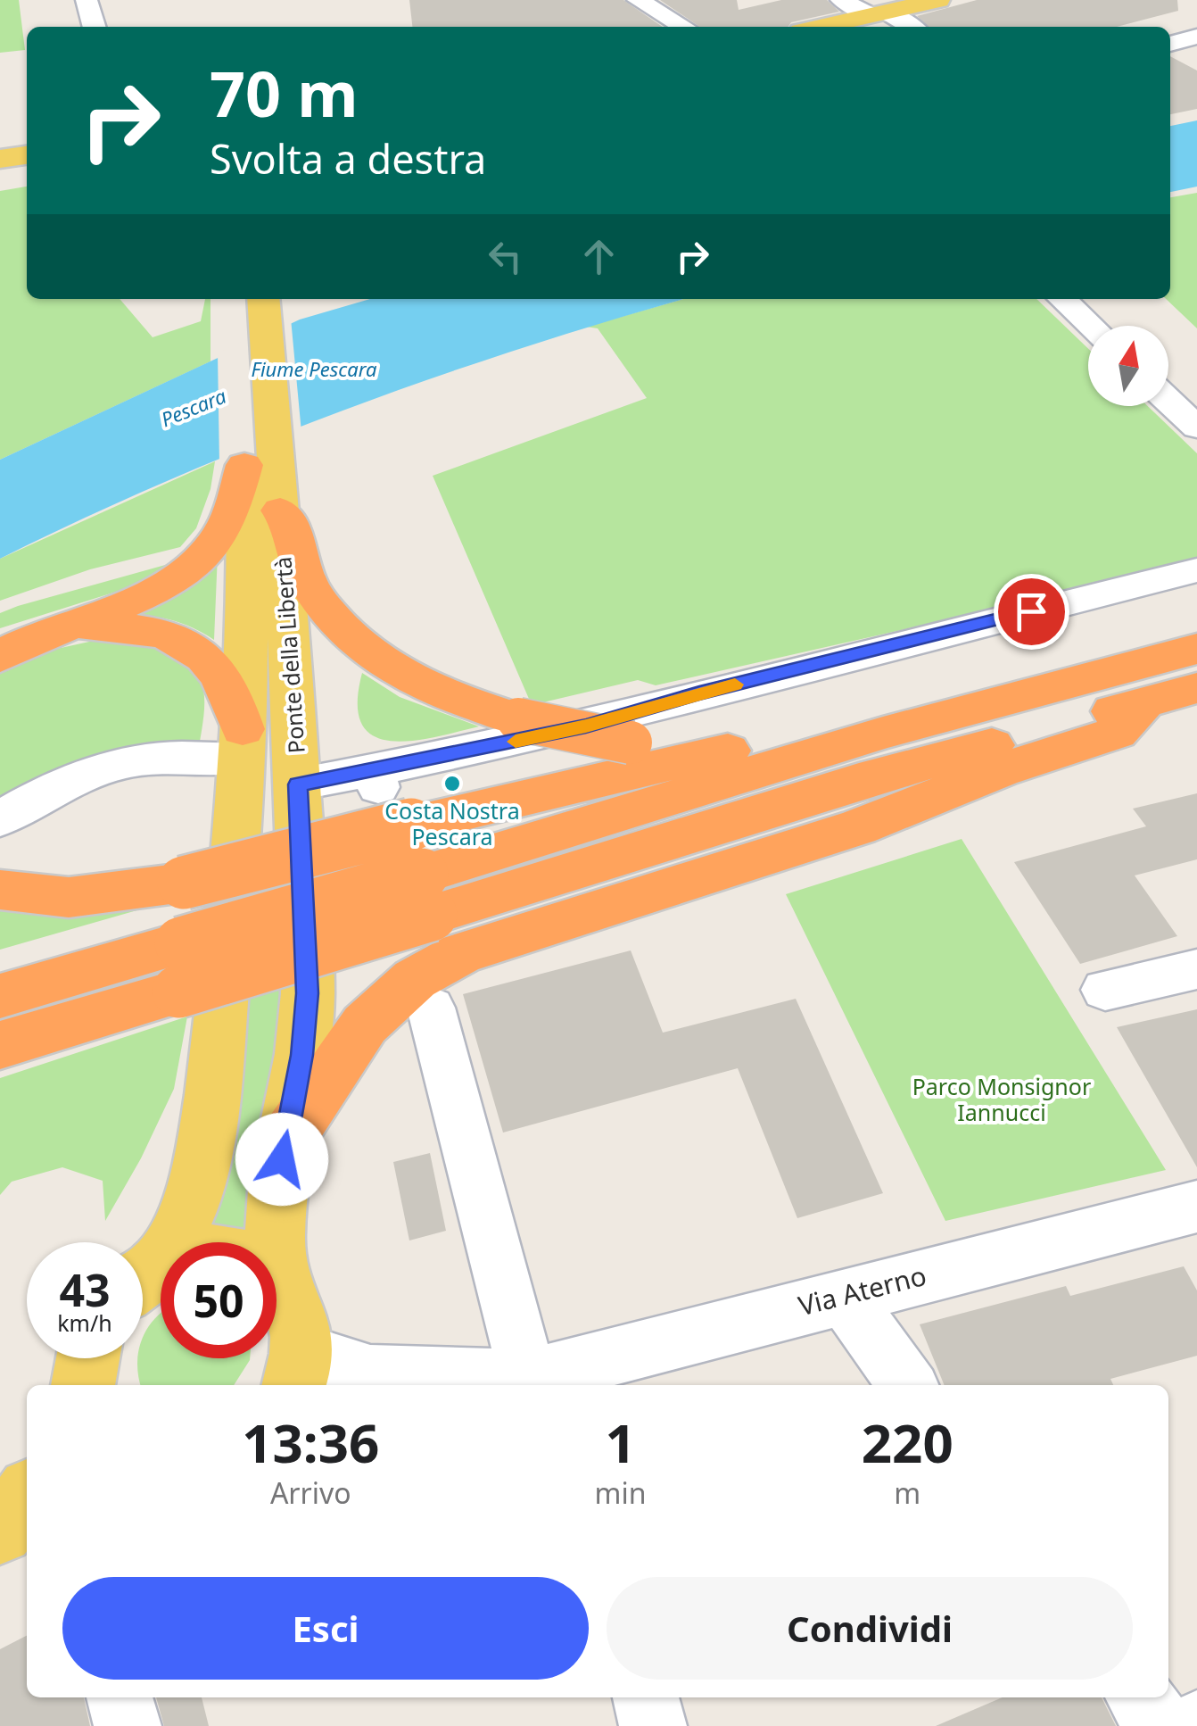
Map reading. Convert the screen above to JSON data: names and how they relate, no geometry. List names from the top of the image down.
{
  "streets": {
    "main road": ["Ponte della Libertà"],
    "street": ["Via Aterno"]
  },
  "water": ["Fiume Pescara", "Pescara"],
  "parks": ["Parco Monsignor Iannucci"],
  "places": ["Costa Nostra Pescara"],
  "north": "top",
  "page": {
    "turn": ["70 m", "Svolta a destra"],
    "speed": "43 km/h",
    "limit": "50",
    "eta": [
      "13:36",
      "Arrivo",
      "1",
      "min",
      "220",
      "m"
    ],
    "buttons": ["Esci", "Condividi"]
  }
}
